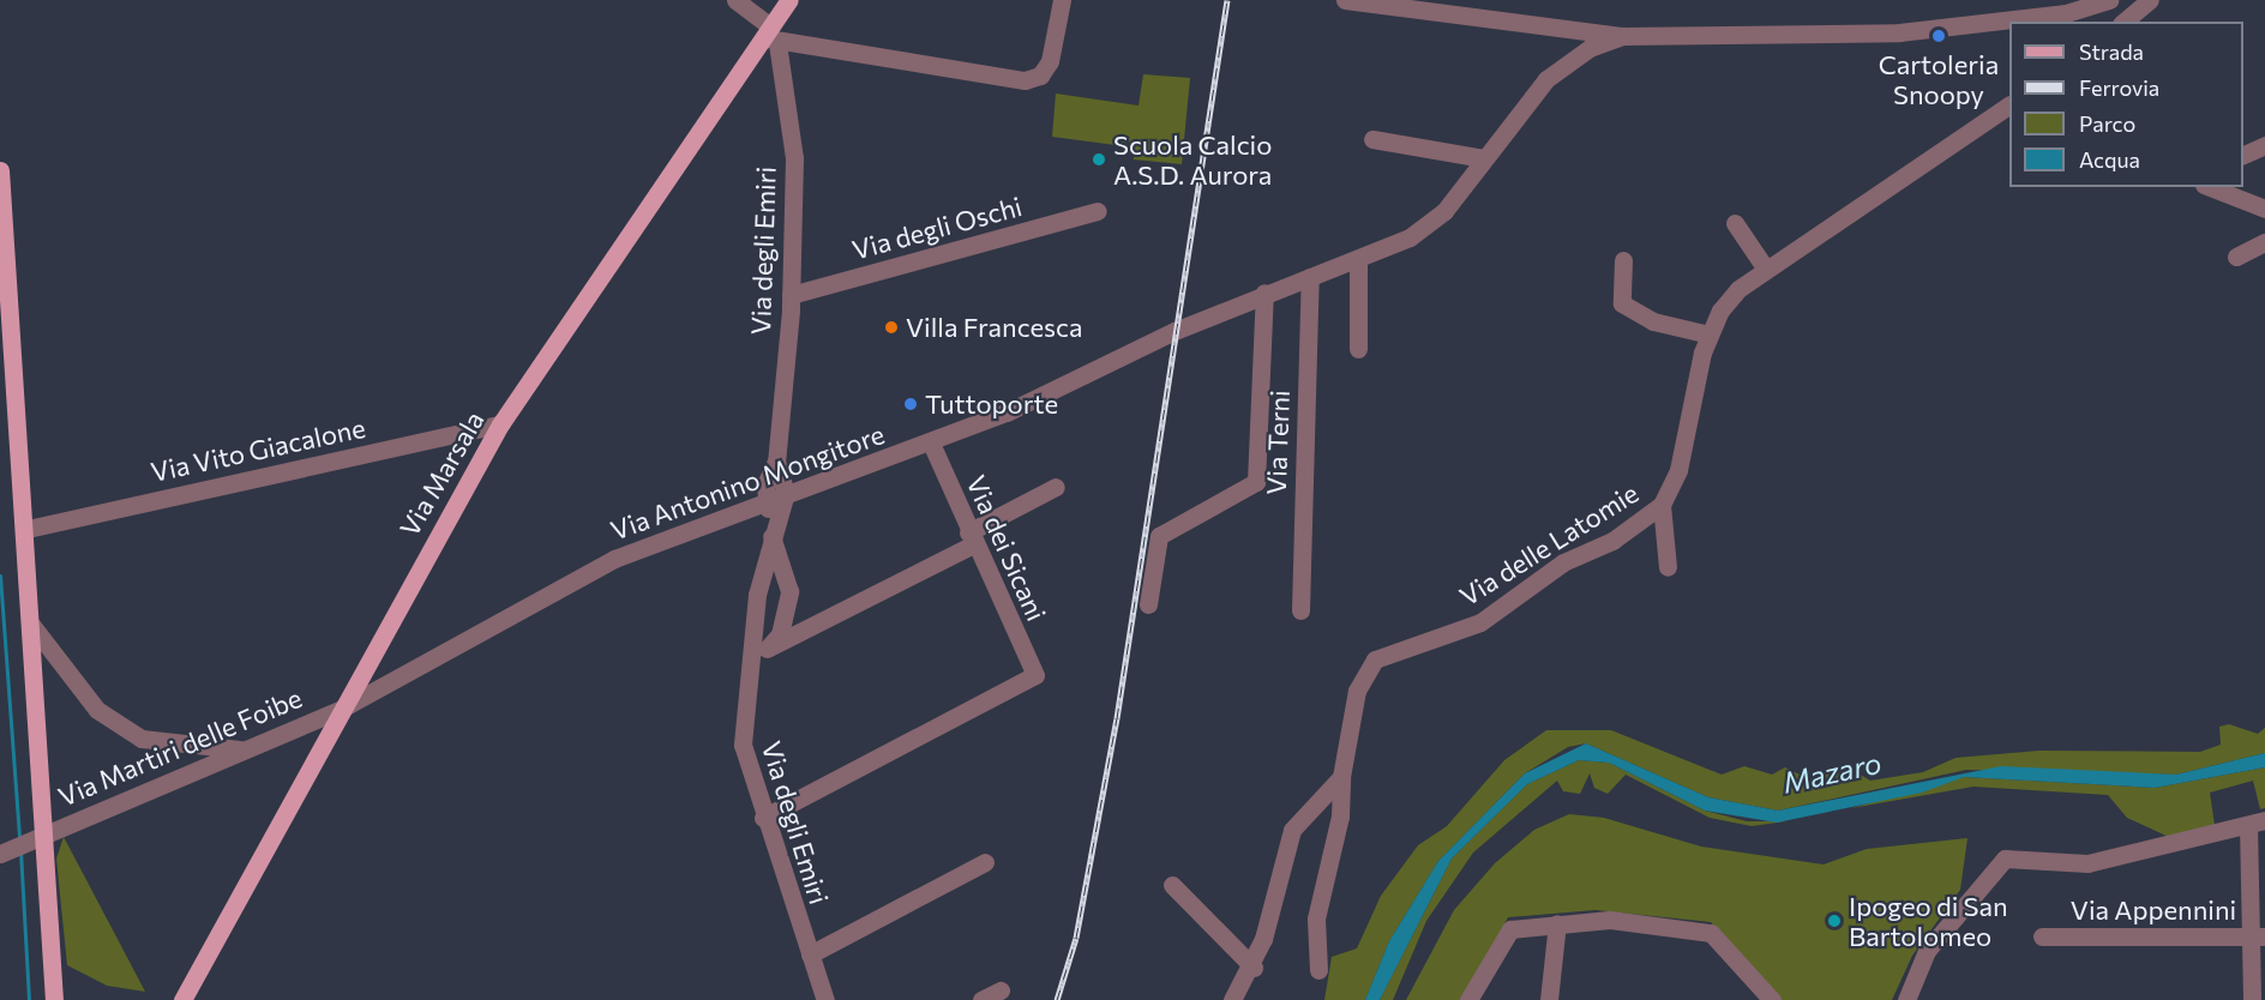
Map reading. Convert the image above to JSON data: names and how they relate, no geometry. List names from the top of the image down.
{
  "streets": {
    "main road": ["Via Marsala"],
    "street": [
      "Via degli Oschi",
      "Via degli Emiri",
      "Via Terni",
      "Via Vito Giacalone",
      "Via Antonino Mongitore",
      "Via delle Latomie",
      "Via dei Sicani",
      "Via Martiri delle Foibe",
      "Via Appennini"
    ]
  },
  "crossings": [
    ["Via degli Oschi", "Via degli Emiri"],
    ["Via degli Emiri", "Via Marsala"],
    ["Via degli Emiri", "Via Antonino Mongitore"],
    ["Via degli Emiri", "Via dei Sicani"],
    ["Via Terni", "Via Antonino Mongitore"],
    ["Via Vito Giacalone", "Via Marsala"],
    ["Via Marsala", "Via Antonino Mongitore"],
    ["Via Marsala", "Via Martiri delle Foibe"],
    ["Via Antonino Mongitore", "Via dei Sicani"],
    ["Via Antonino Mongitore", "Via Martiri delle Foibe"]
  ],
  "water": ["Mazaro"],
  "places": [
    "Cartoleria Snoopy",
    "Scuola Calcio A.S.D. Aurora",
    "Villa Francesca",
    "Tuttoporte",
    "Ipogeo di San Bartolomeo"
  ],
  "legend": [
    "Strada",
    "Ferrovia",
    "Parco",
    "Acqua"
  ]
}
